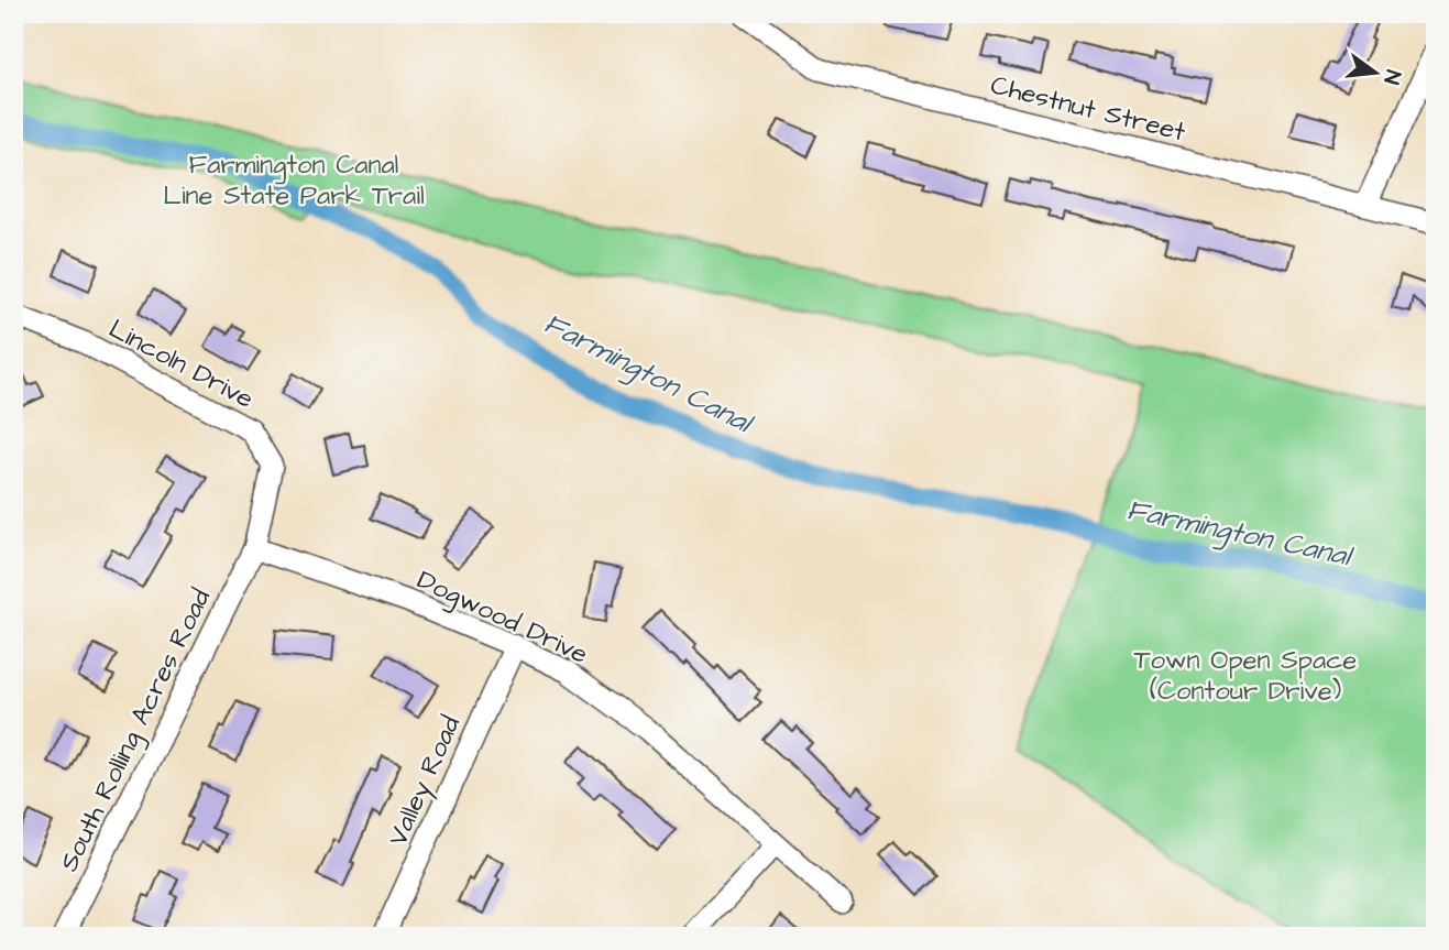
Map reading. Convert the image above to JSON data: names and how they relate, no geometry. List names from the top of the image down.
{
  "streets": {
    "street": [
      "Chestnut Street",
      "Lincoln Drive",
      "Dogwood Drive",
      "South Rolling Acres Road",
      "Valley Road"
    ]
  },
  "crossings": [
    ["Lincoln Drive", "Dogwood Drive"],
    ["Lincoln Drive", "South Rolling Acres Road"],
    ["Dogwood Drive", "South Rolling Acres Road"],
    ["Dogwood Drive", "Valley Road"]
  ],
  "water": ["Farmington Canal"],
  "parks": ["Farmington Canal Line State Park Trail", "Town Open Space (Contour Drive)"],
  "north": "right"
}
